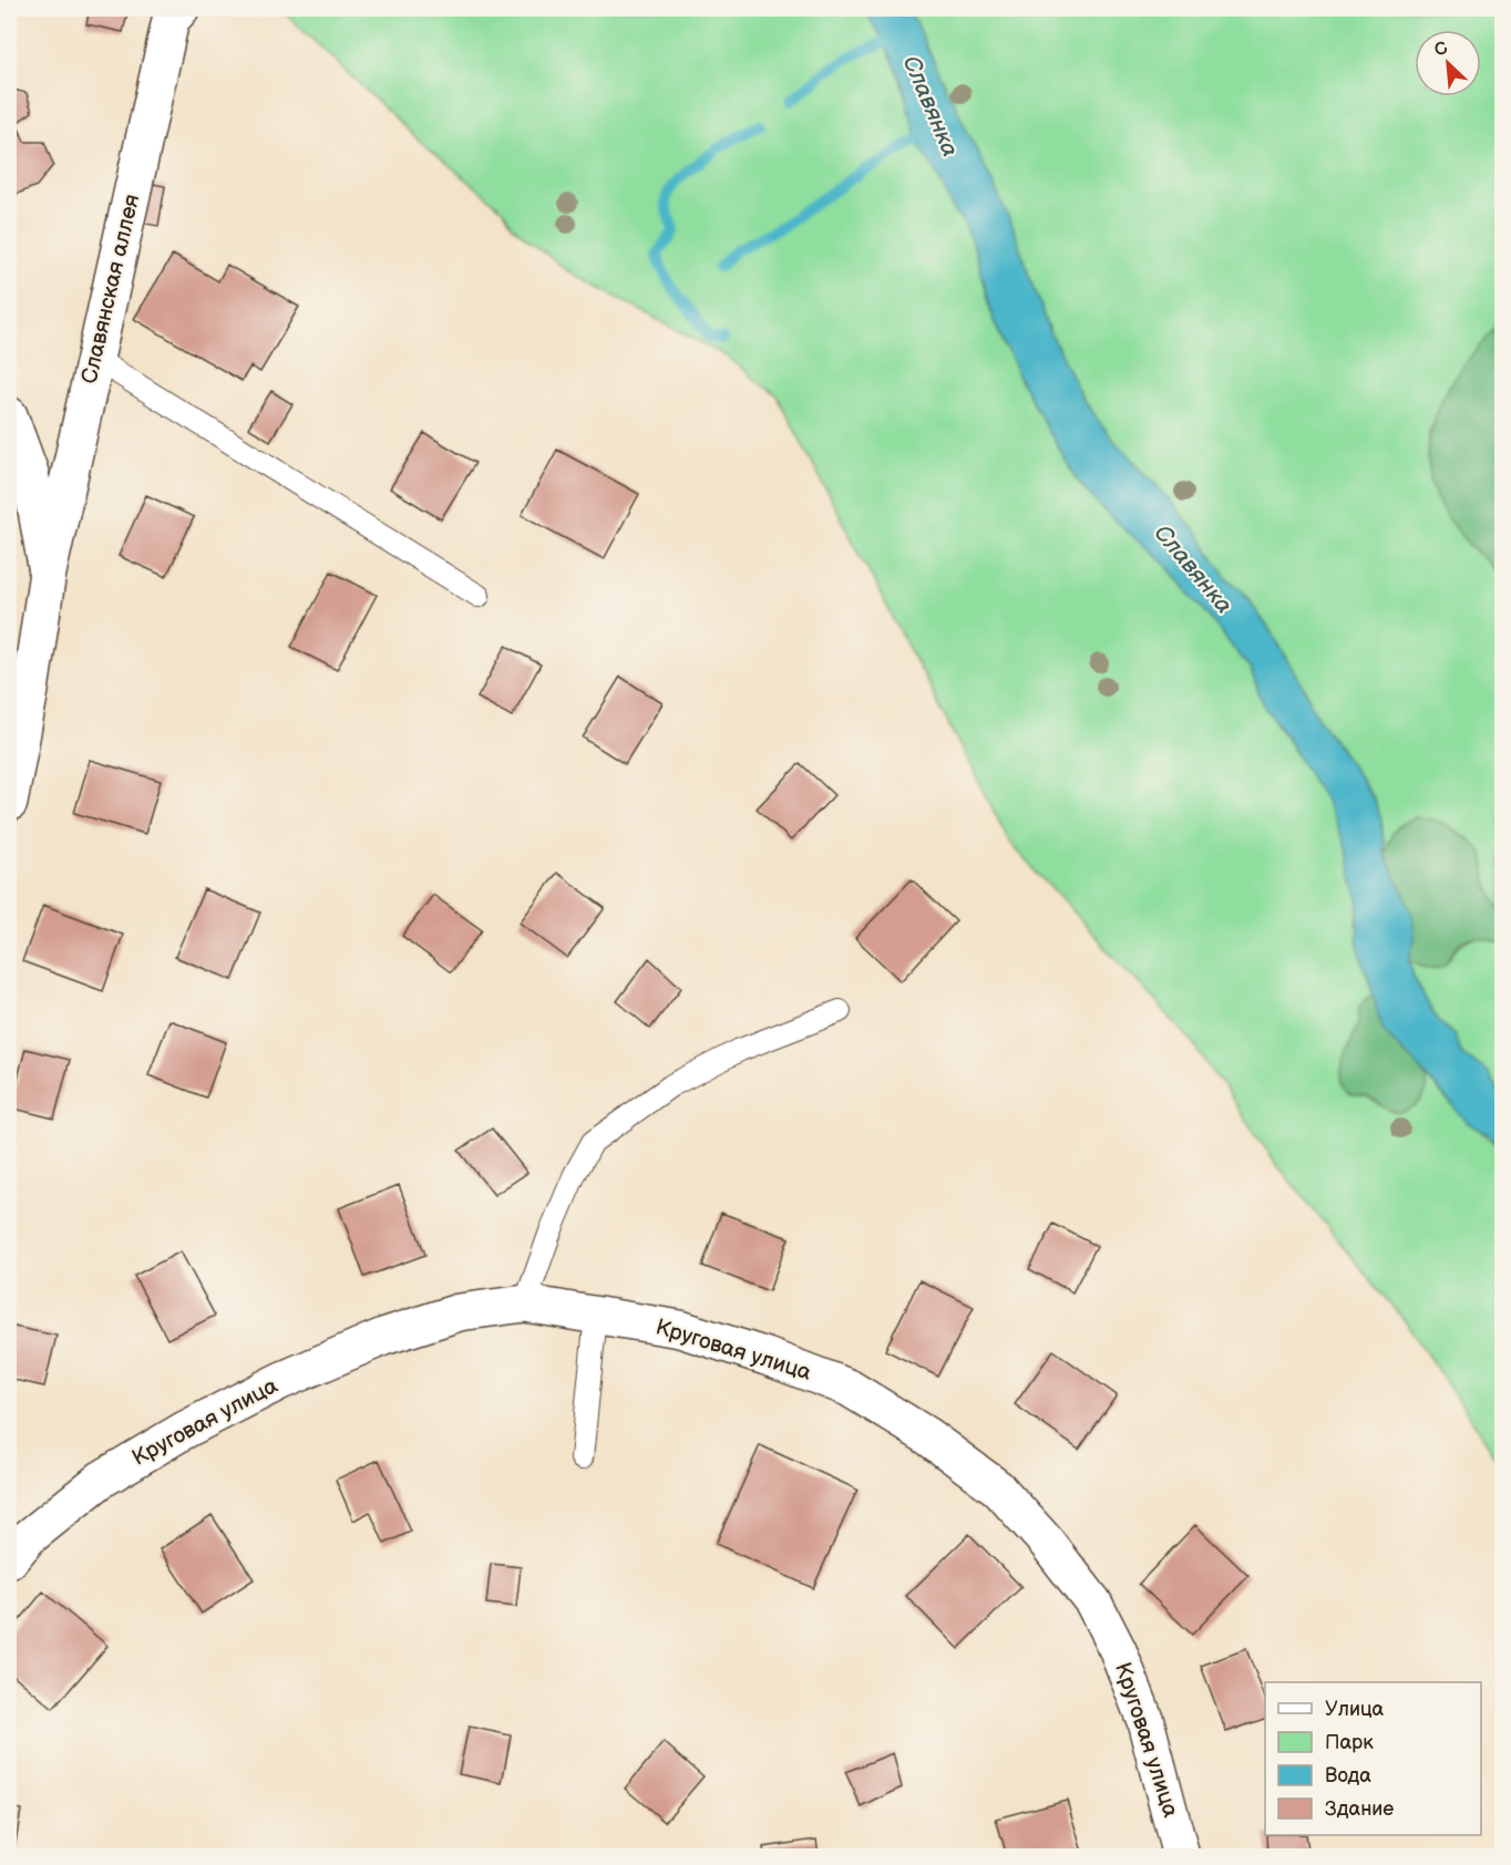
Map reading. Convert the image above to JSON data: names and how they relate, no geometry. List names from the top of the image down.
{
  "streets": {
    "street": ["Славянская аллея", "Круговая улица"]
  },
  "water": ["Славянка"],
  "legend": [
    "Улица",
    "Парк",
    "Вода",
    "Здание"
  ],
  "north": "top left"
}
